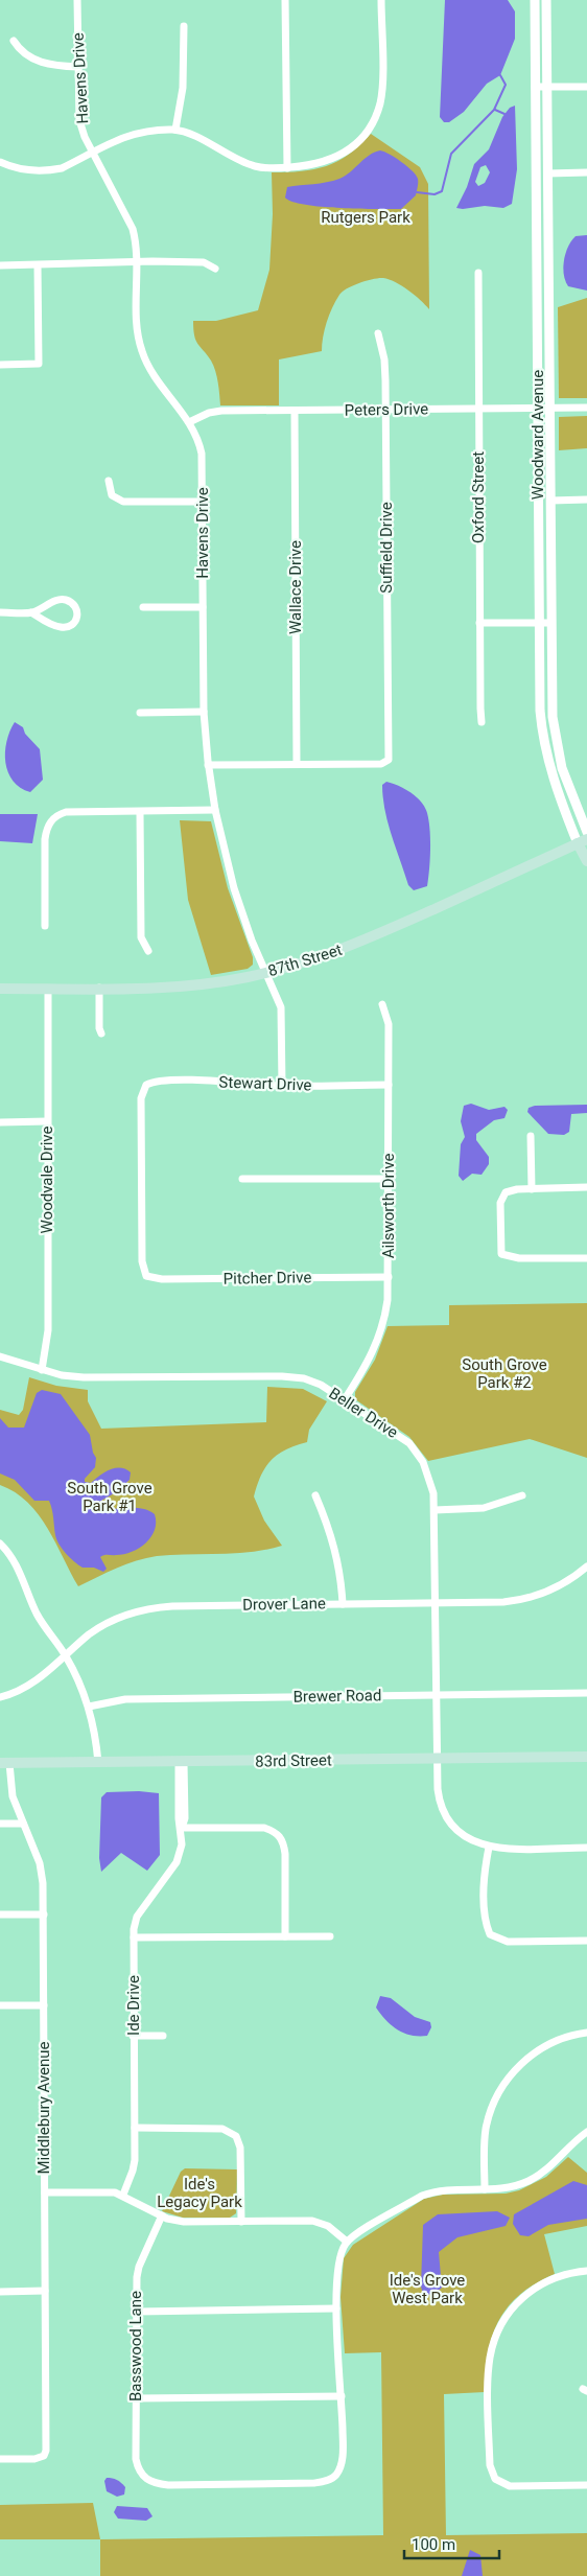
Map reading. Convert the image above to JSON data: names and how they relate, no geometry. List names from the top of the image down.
{
  "streets": {
    "main road": ["Woodward Avenue", "87th Street", "83rd Street"],
    "street": [
      "Havens Drive",
      "Peters Drive",
      "Oxford Street",
      "Suffield Drive",
      "Wallace Drive",
      "Stewart Drive",
      "Woodvale Drive",
      "Ailsworth Drive",
      "Pitcher Drive",
      "Beller Drive",
      "Drover Lane",
      "Brewer Road",
      "Ide Drive",
      "Middlebury Avenue",
      "Basswood Lane"
    ]
  },
  "crossings": [
    ["Havens Drive", "Peters Drive"],
    ["Havens Drive", "87th Street"],
    ["Havens Drive", "Stewart Drive"],
    ["Peters Drive", "Woodward Avenue"],
    ["Peters Drive", "Oxford Street"],
    ["Peters Drive", "Suffield Drive"],
    ["Peters Drive", "Wallace Drive"],
    ["Woodward Avenue", "87th Street"],
    ["Suffield Drive", "Wallace Drive"],
    ["87th Street", "Woodvale Drive"],
    ["Stewart Drive", "Ailsworth Drive"],
    ["Stewart Drive", "Pitcher Drive"],
    ["Woodvale Drive", "Beller Drive"],
    ["Ailsworth Drive", "Pitcher Drive"],
    ["Ailsworth Drive", "Beller Drive"],
    ["Beller Drive", "Drover Lane"],
    ["Beller Drive", "Brewer Road"],
    ["Beller Drive", "83rd Street"],
    ["83rd Street", "Ide Drive"],
    ["83rd Street", "Middlebury Avenue"]
  ],
  "parks": [
    "Rutgers Park",
    "South Grove Park #2",
    "South Grove Park #1",
    "Ide's Legacy Park",
    "Ide's Grove West Park"
  ],
  "scale_bar": "100 m"
}
